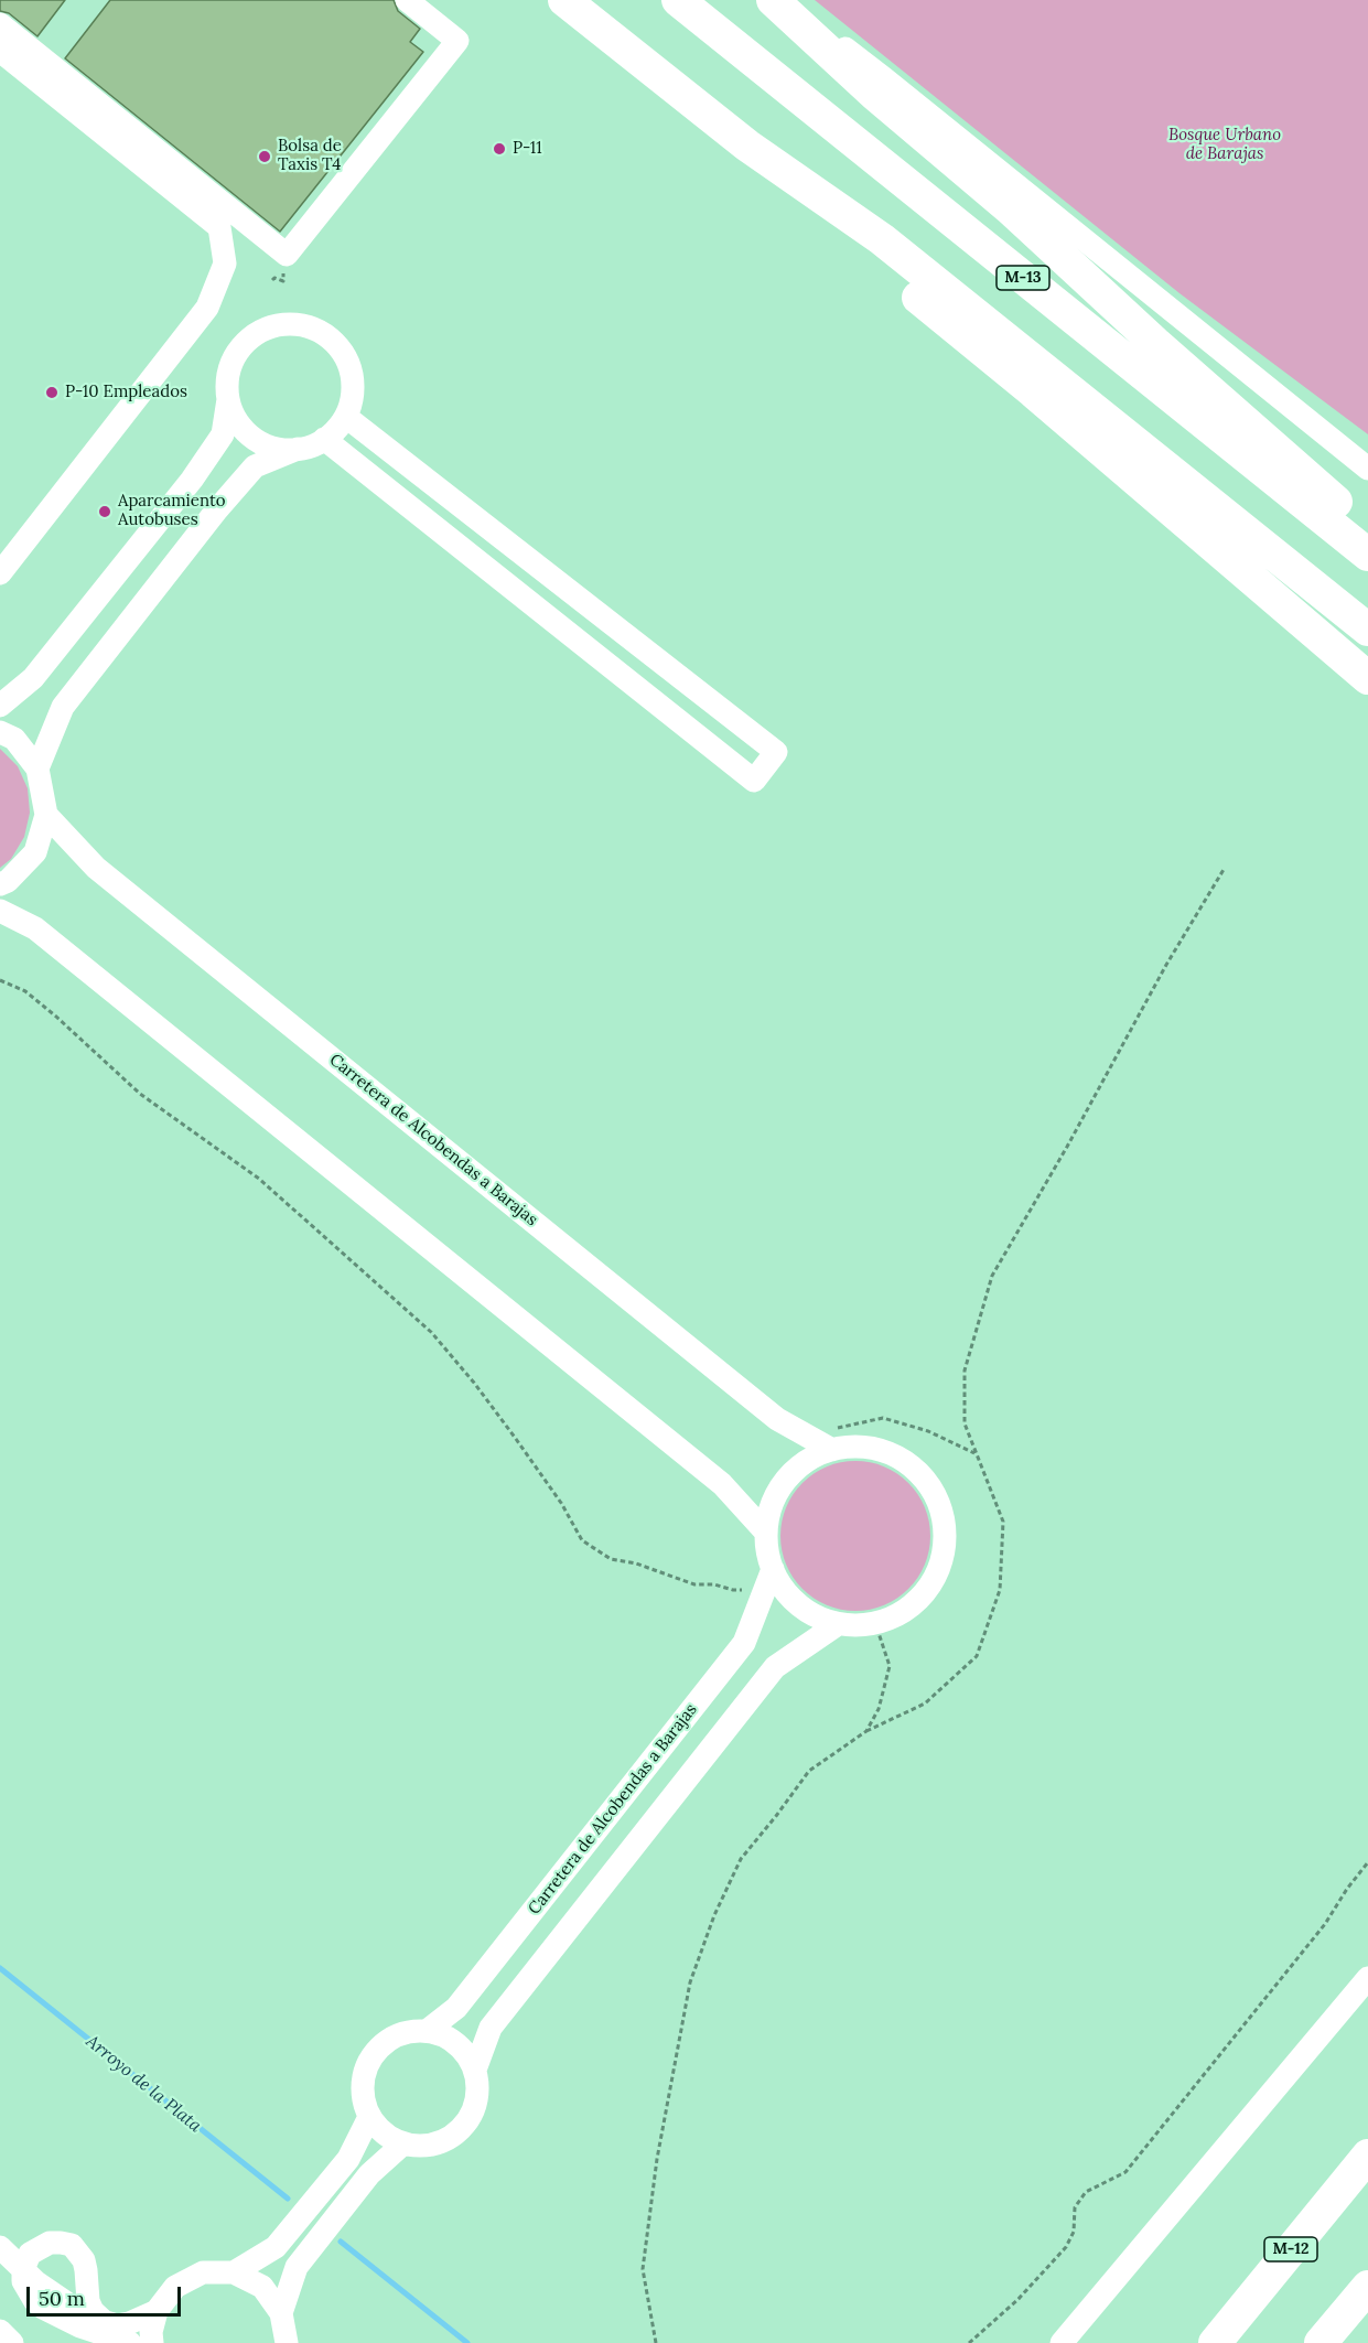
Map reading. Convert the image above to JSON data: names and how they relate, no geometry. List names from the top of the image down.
{
  "streets": {
    "highway": ["M-13", "M-12"],
    "street": ["Carretera de Alcobendas a Barajas"]
  },
  "water": ["Arroyo de la Plata"],
  "parks": ["Bosque Urbano de Barajas"],
  "places": [
    "P-11",
    "Bolsa de Taxis T4",
    "P-10 Empleados",
    "Aparcamiento Autobuses"
  ],
  "scale_bar": "50 m"
}
